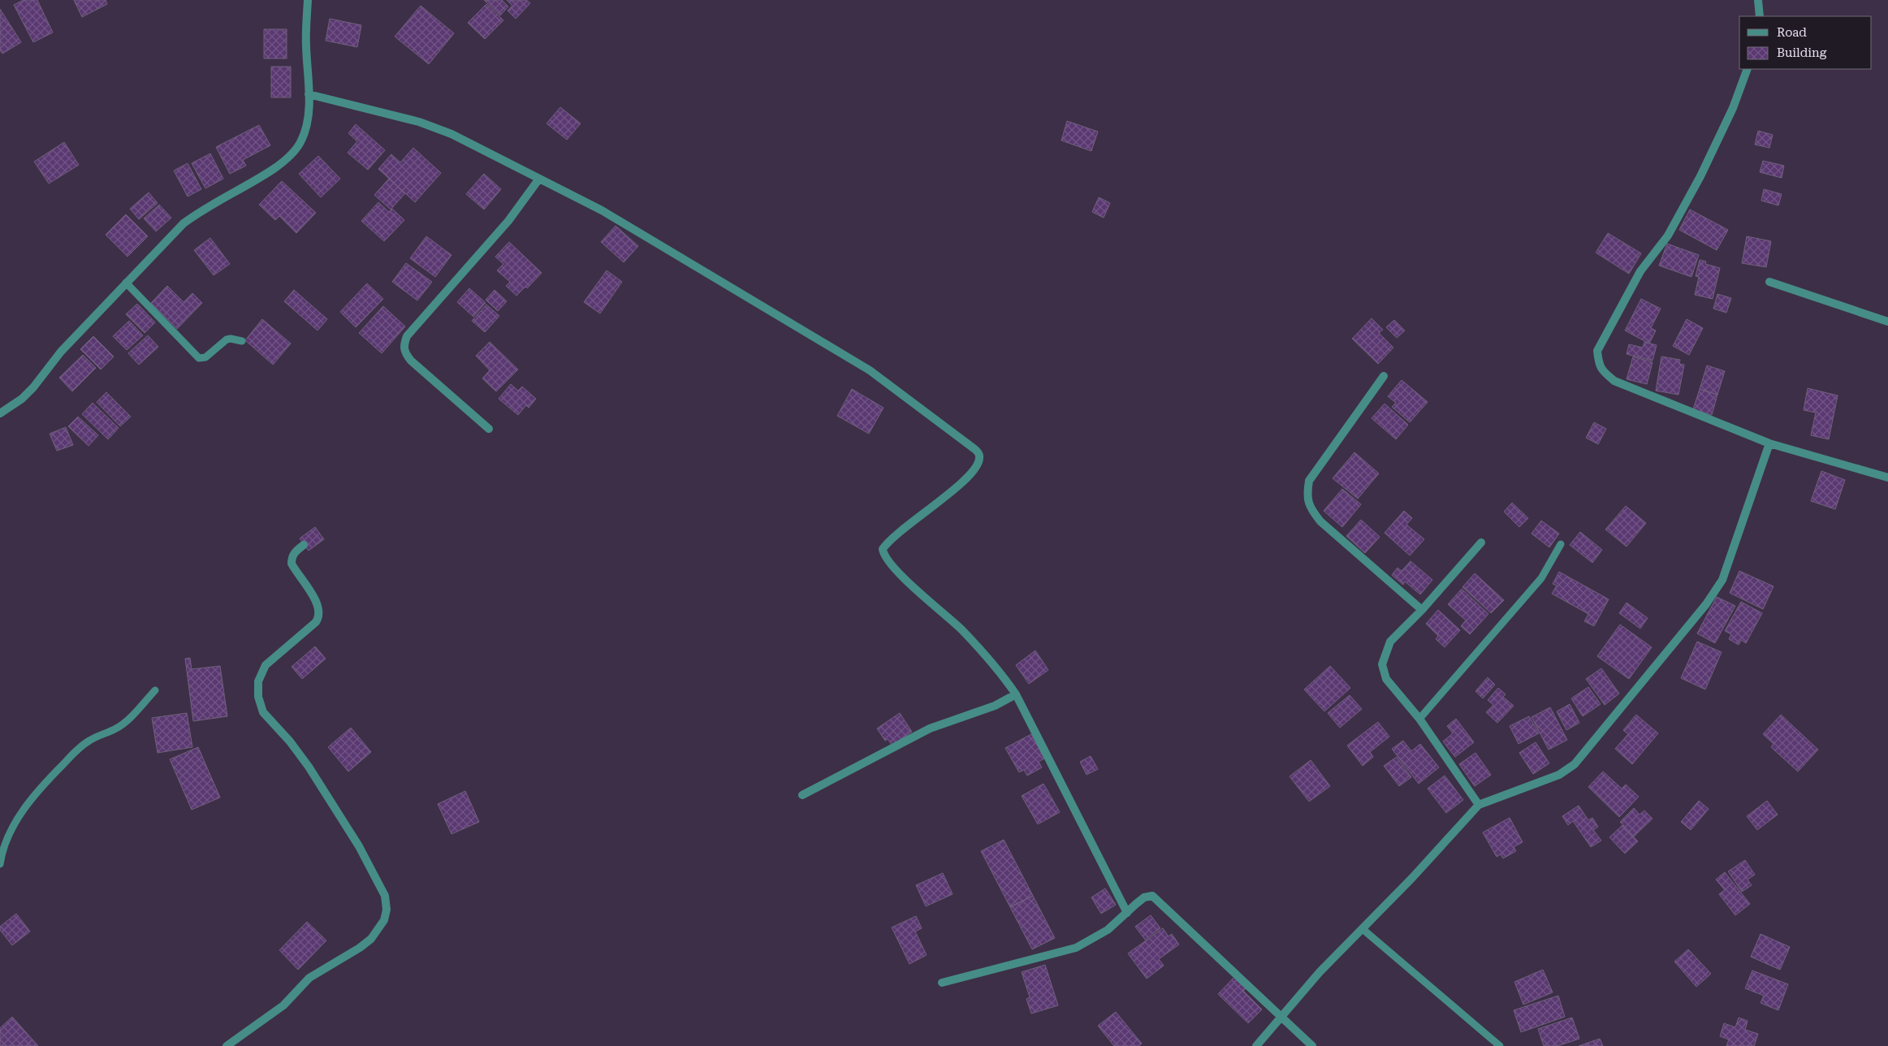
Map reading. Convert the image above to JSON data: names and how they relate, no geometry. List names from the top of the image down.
{
  "legend": ["Road", "Building"]
}
